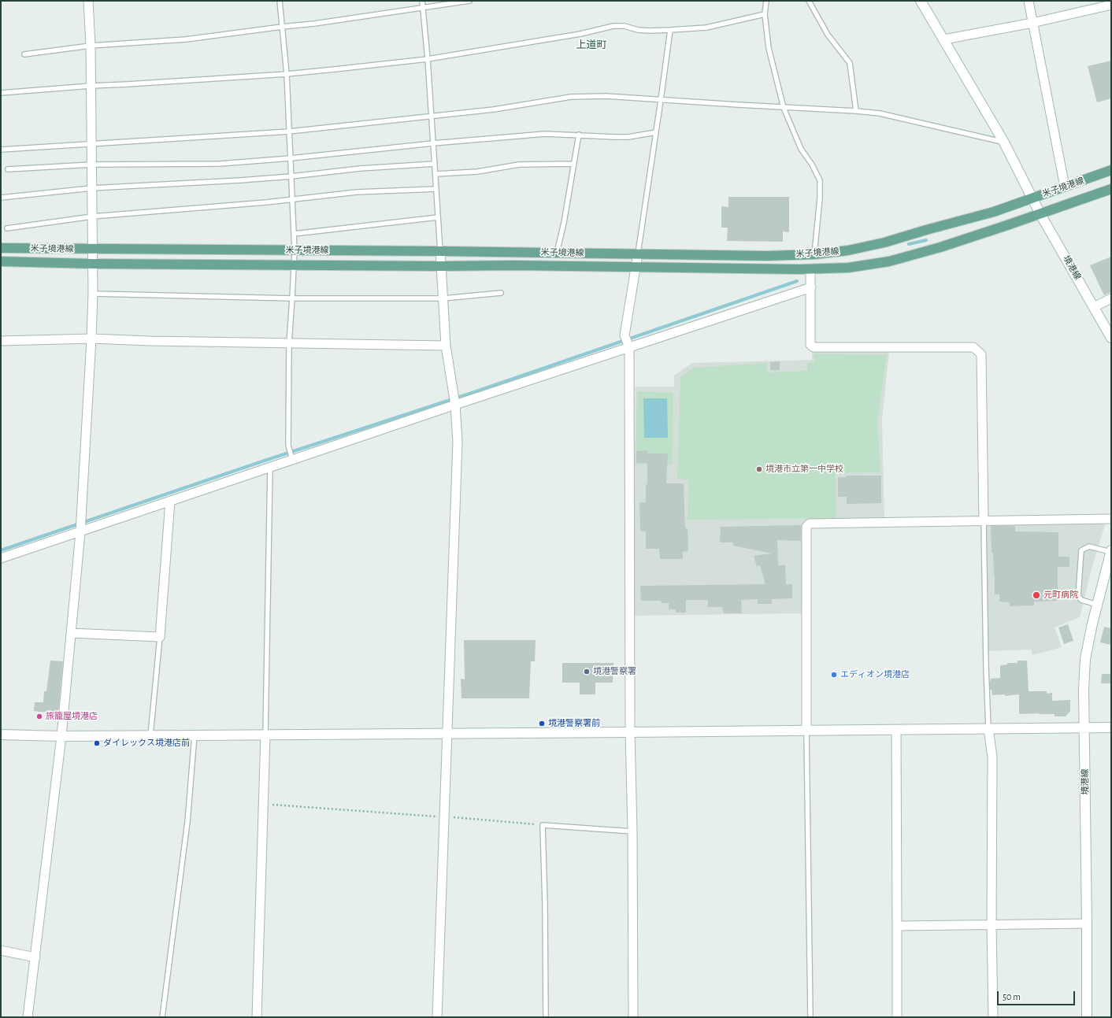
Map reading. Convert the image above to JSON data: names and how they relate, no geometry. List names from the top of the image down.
{
  "streets": {
    "main road": ["米子境港線"],
    "street": ["境港線"]
  },
  "crossings": [
    ["米子境港線", "境港線"]
  ],
  "districts": ["上道町"],
  "places": [
    "境港市立第一中学校",
    "元町病院",
    "境港警察署",
    "エディオン境港店",
    "旅籠屋境港店",
    "境港警察署前",
    "ダイレックス境港店前"
  ],
  "scale_bar": "50 m"
}
